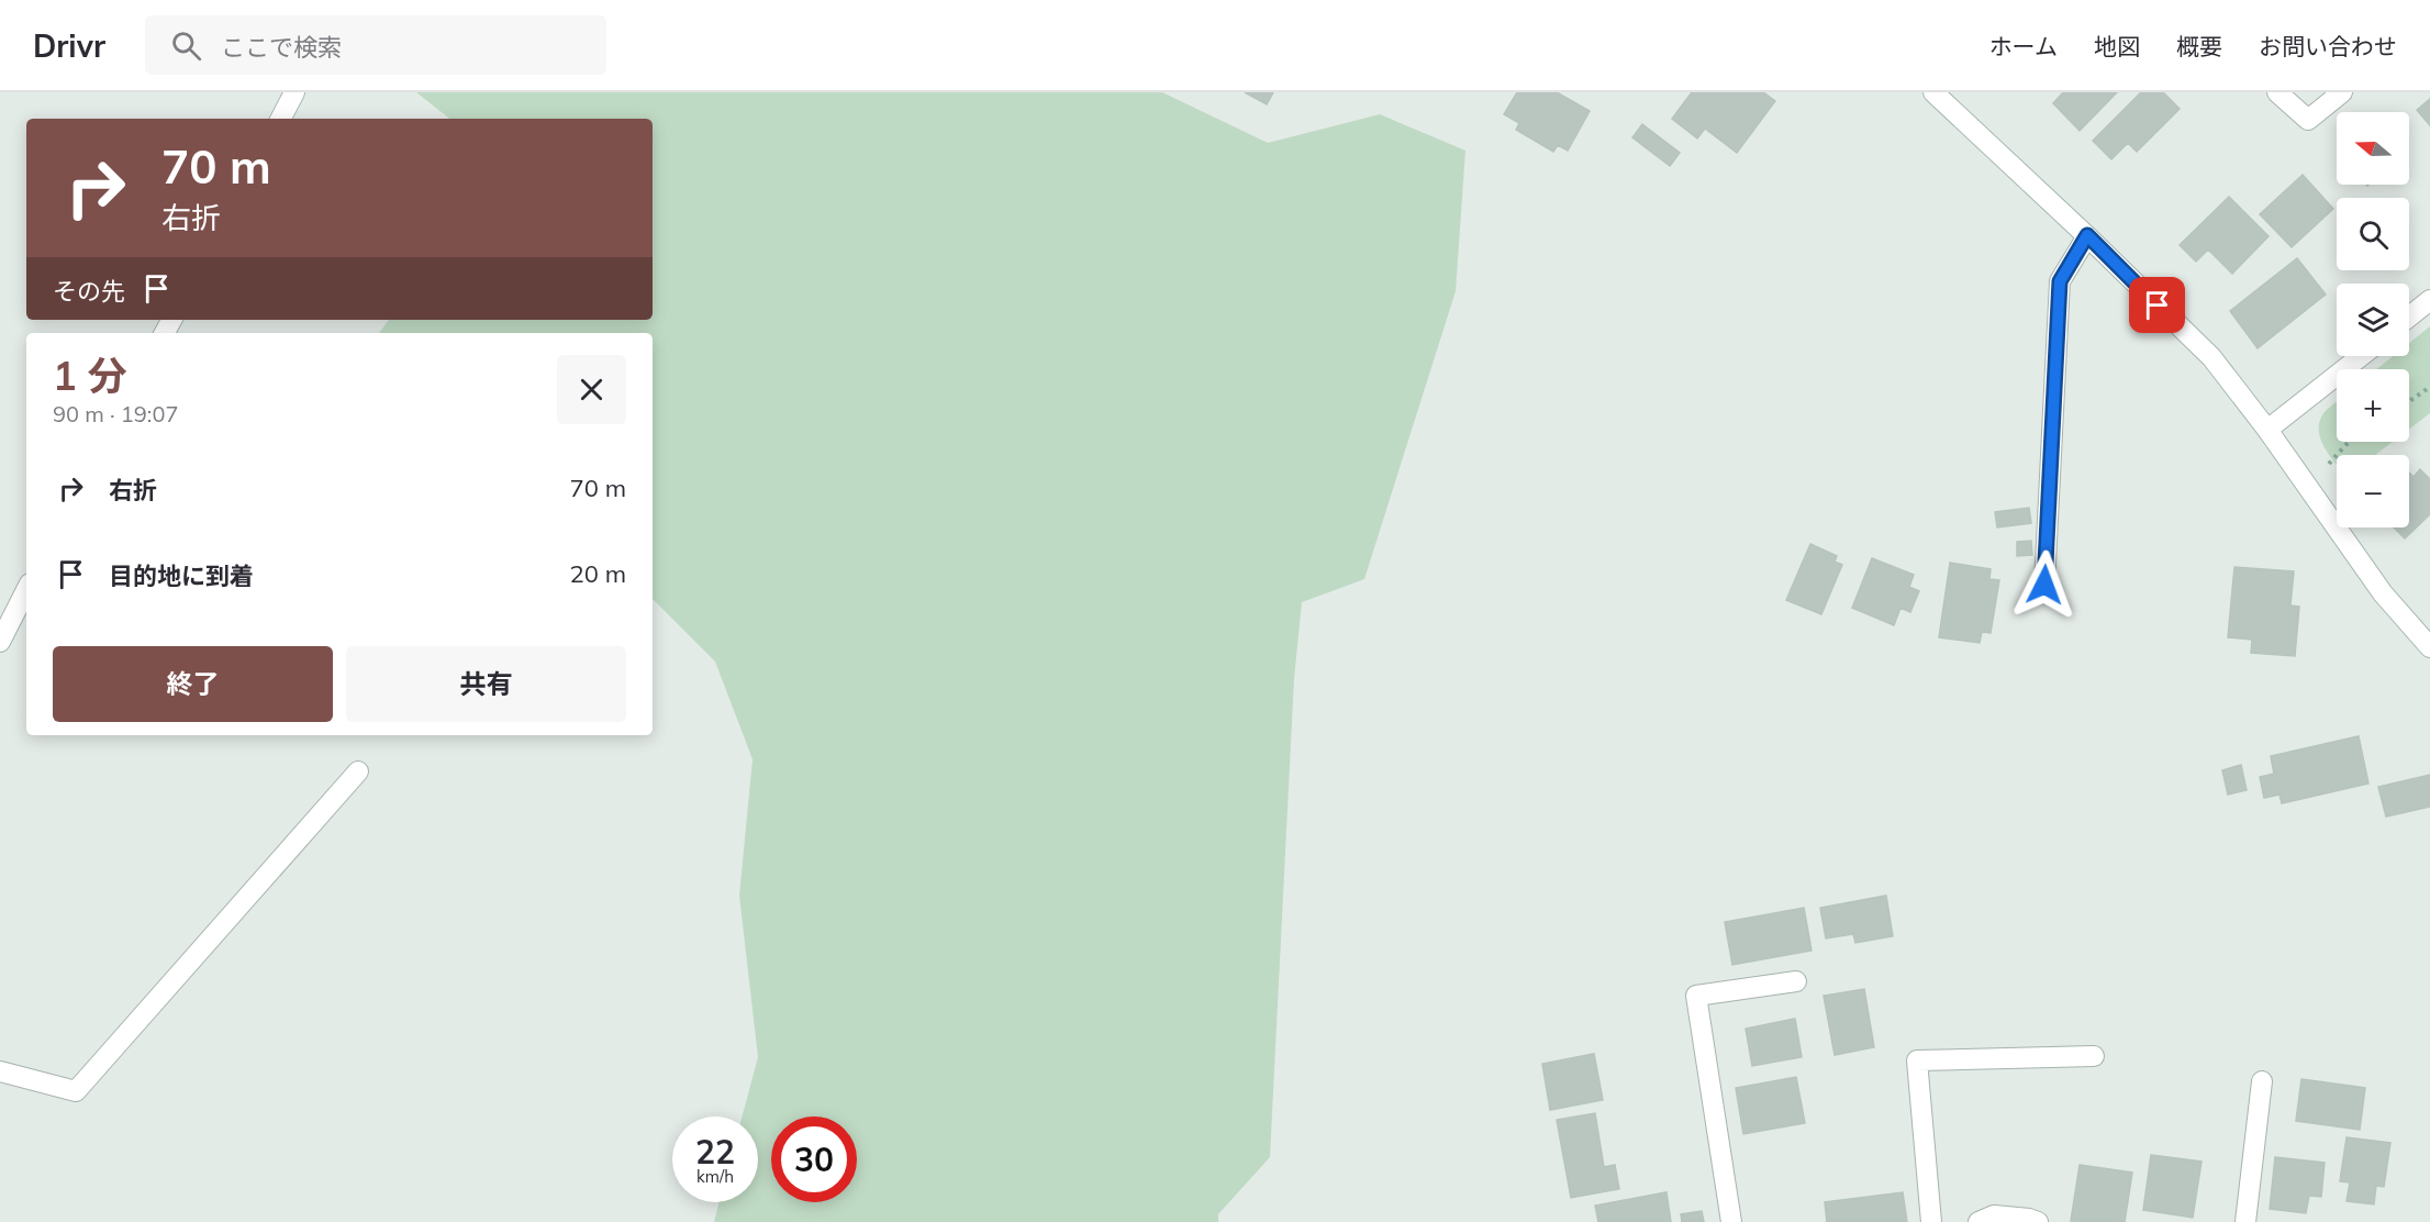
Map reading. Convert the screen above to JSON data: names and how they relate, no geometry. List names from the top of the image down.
{
  "north": "left",
  "page": {
    "header": "Drivr",
    "search": "ここで検索",
    "nav": [
      "ホーム",
      "地図",
      "概要",
      "お問い合わせ"
    ],
    "map_buttons": ["+", "−"],
    "turn": ["70 m", "右折"],
    "then": "その先",
    "heading": ["1 分", "90 m · 19:07"],
    "list": [
      {
        "name": "右折",
        "value": "70 m"
      },
      {
        "name": "目的地に到着",
        "value": "20 m"
      }
    ],
    "buttons": ["終了", "共有"],
    "speed": "22 km/h",
    "limit": "30"
  }
}
